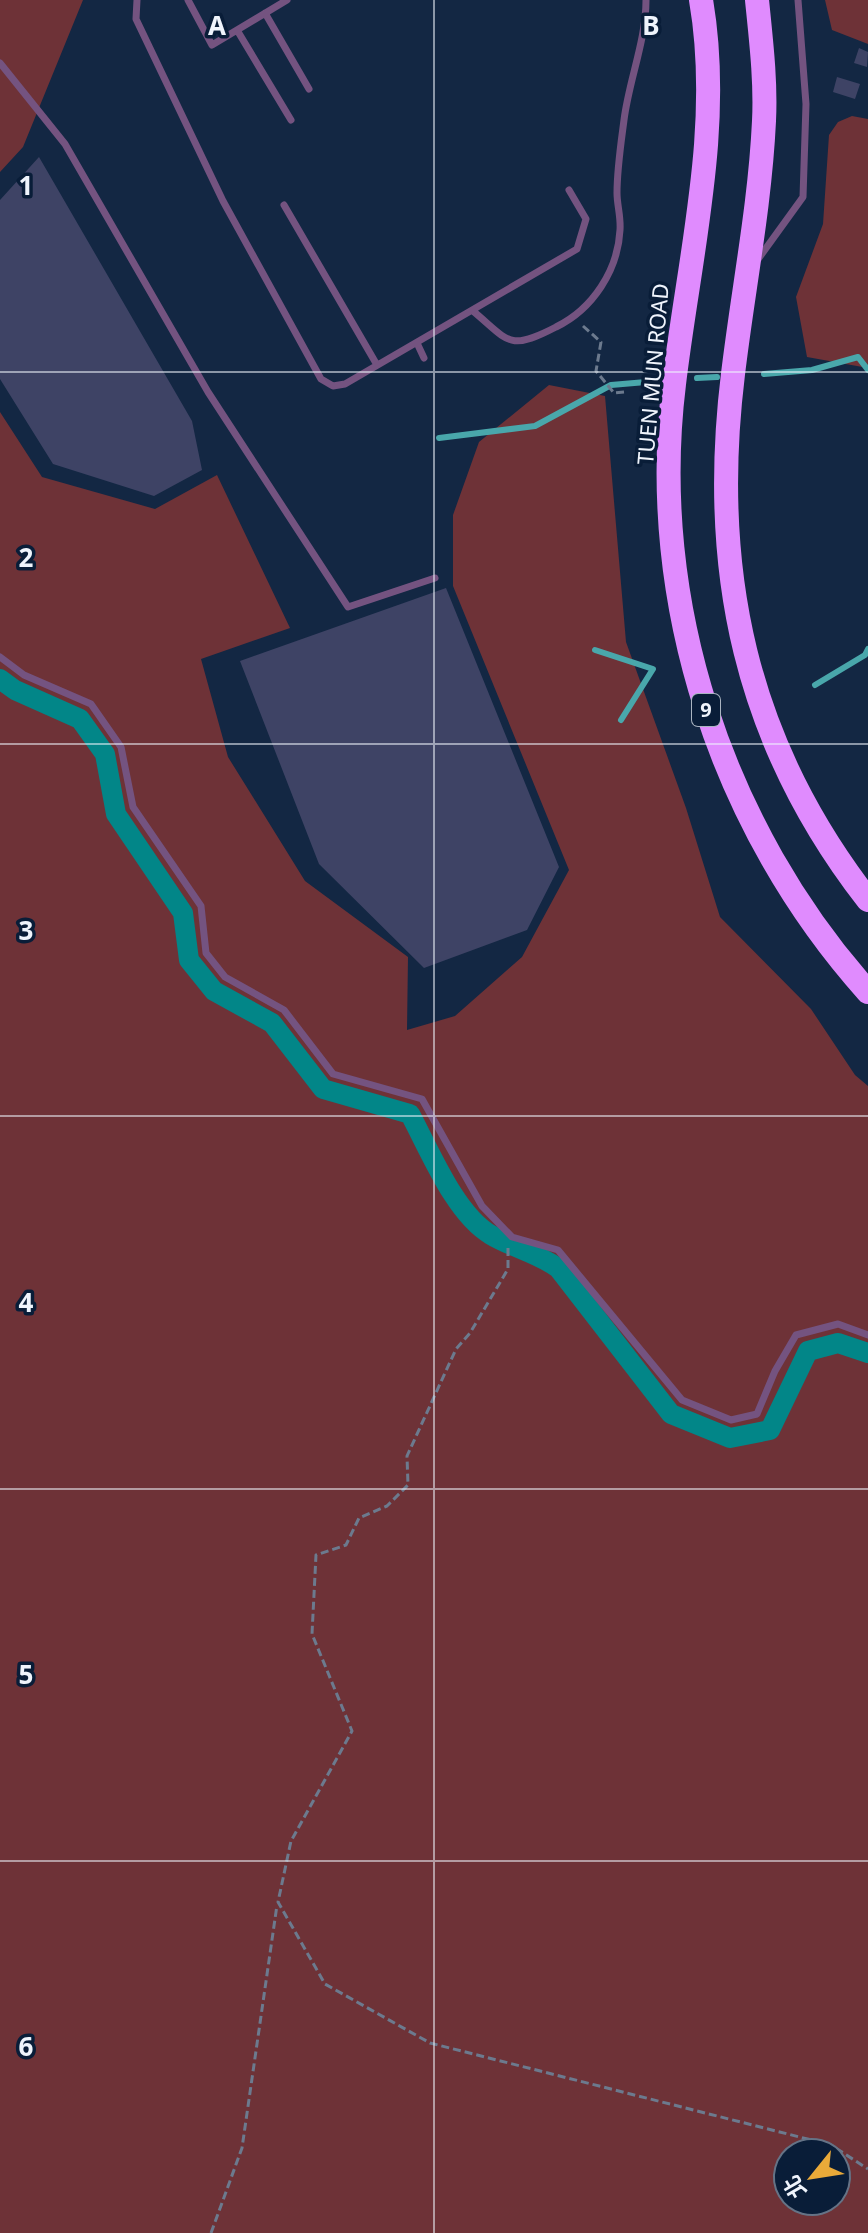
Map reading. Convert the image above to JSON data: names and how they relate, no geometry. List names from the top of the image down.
{
  "streets": {
    "highway": ["TUEN MUN ROAD", "9"]
  },
  "north": "bottom left",
  "grid": {
    "columns": ["A", "B"],
    "rows": [
      "1",
      "2",
      "3",
      "4",
      "5",
      "6"
    ]
  }
}
